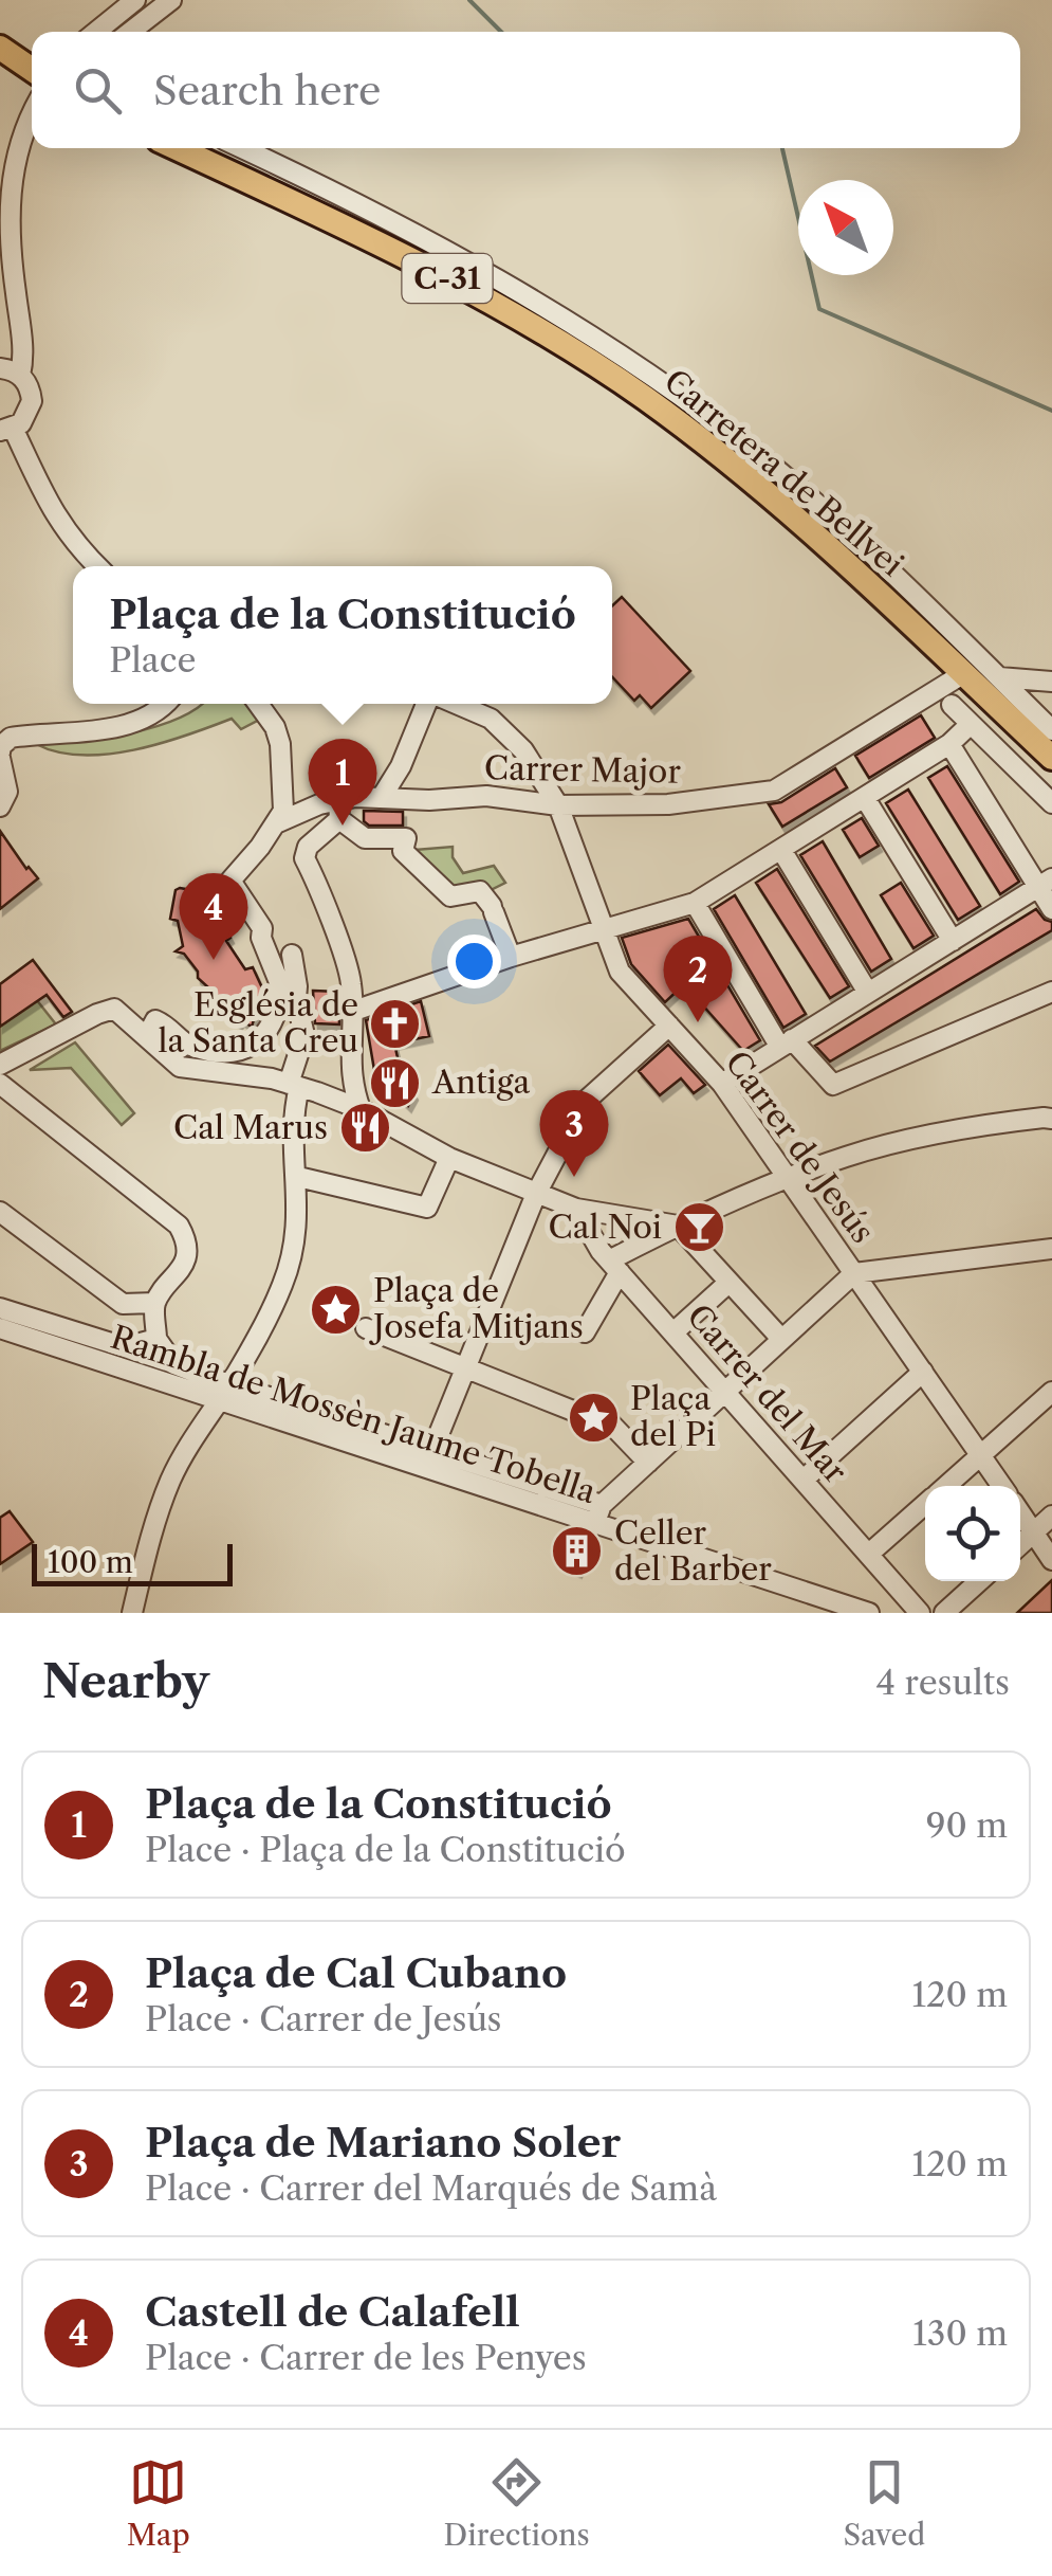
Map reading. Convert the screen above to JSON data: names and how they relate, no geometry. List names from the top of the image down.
{
  "streets": {
    "main road": ["C-31", "Carretera de Bellvei"],
    "street": [
      "Carrer Major",
      "Carrer de Jesús",
      "Carrer del Mar",
      "Rambla de Mossèn Jaume Tobella"
    ]
  },
  "crossings": [
    ["Carretera de Bellvei", "Carrer Major"],
    ["Carrer Major", "Carrer de Jesús"]
  ],
  "places": {
    "church": ["Església de la Santa Creu"],
    "restaurant": ["Antiga", "Cal Marus"],
    "bar": ["Cal Noi"],
    "place": ["Plaça de Josefa Mitjans", "Plaça del Pi"],
    "building": ["Celler del Barber"]
  },
  "scale_bar": "100 m",
  "north": "top left",
  "page": {
    "search": "Search here",
    "popup": ["Plaça de la Constitució", "Place"],
    "pins": [
      "1",
      "4",
      "2",
      "3"
    ],
    "scale": "100 m",
    "heading": ["Nearby", "4 results"],
    "list": [
      {
        "mark": "1",
        "name": "Plaça de la Constitució",
        "note": "Place · Plaça de la Constitució",
        "value": "90 m"
      },
      {
        "mark": "2",
        "name": "Plaça de Cal Cubano",
        "note": "Place · Carrer de Jesús",
        "value": "120 m"
      },
      {
        "mark": "3",
        "name": "Plaça de Mariano Soler",
        "note": "Place · Carrer del Marqués de Samà",
        "value": "120 m"
      },
      {
        "mark": "4",
        "name": "Castell de Calafell",
        "note": "Place · Carrer de les Penyes",
        "value": "130 m"
      }
    ],
    "nav": ["Map", "Directions", "Saved"]
  }
}
